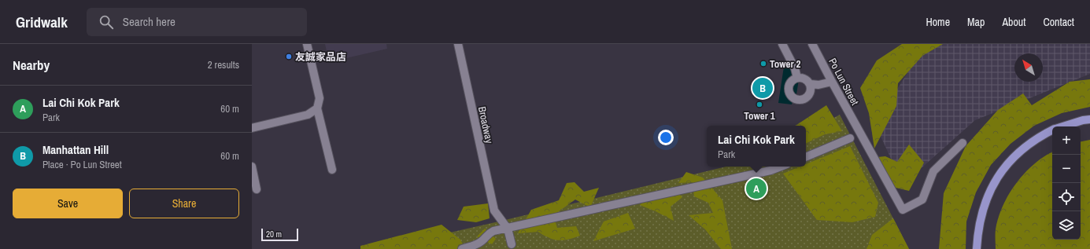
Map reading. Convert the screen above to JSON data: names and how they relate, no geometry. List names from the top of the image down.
{
  "streets": {
    "street": ["Po Lun Street", "Broadway"]
  },
  "places": ["友誠家品店", "Tower 2", "Tower 1"],
  "scale_bar": "20 m",
  "north": "top left",
  "page": {
    "header": "Gridwalk",
    "search": "Search here",
    "nav": [
      "Home",
      "Map",
      "About",
      "Contact"
    ],
    "heading": ["Nearby", "2 results"],
    "pins": ["B", "A"],
    "list": [
      {
        "mark": "A",
        "name": "Lai Chi Kok Park",
        "note": "Park",
        "value": "60 m"
      },
      {
        "mark": "B",
        "name": "Manhattan Hill",
        "note": "Place · Po Lun Street",
        "value": "60 m"
      }
    ],
    "popup": ["Lai Chi Kok Park", "Park"],
    "map_buttons": ["+", "−"],
    "buttons": ["Save", "Share"],
    "scale": "20 m"
  }
}
